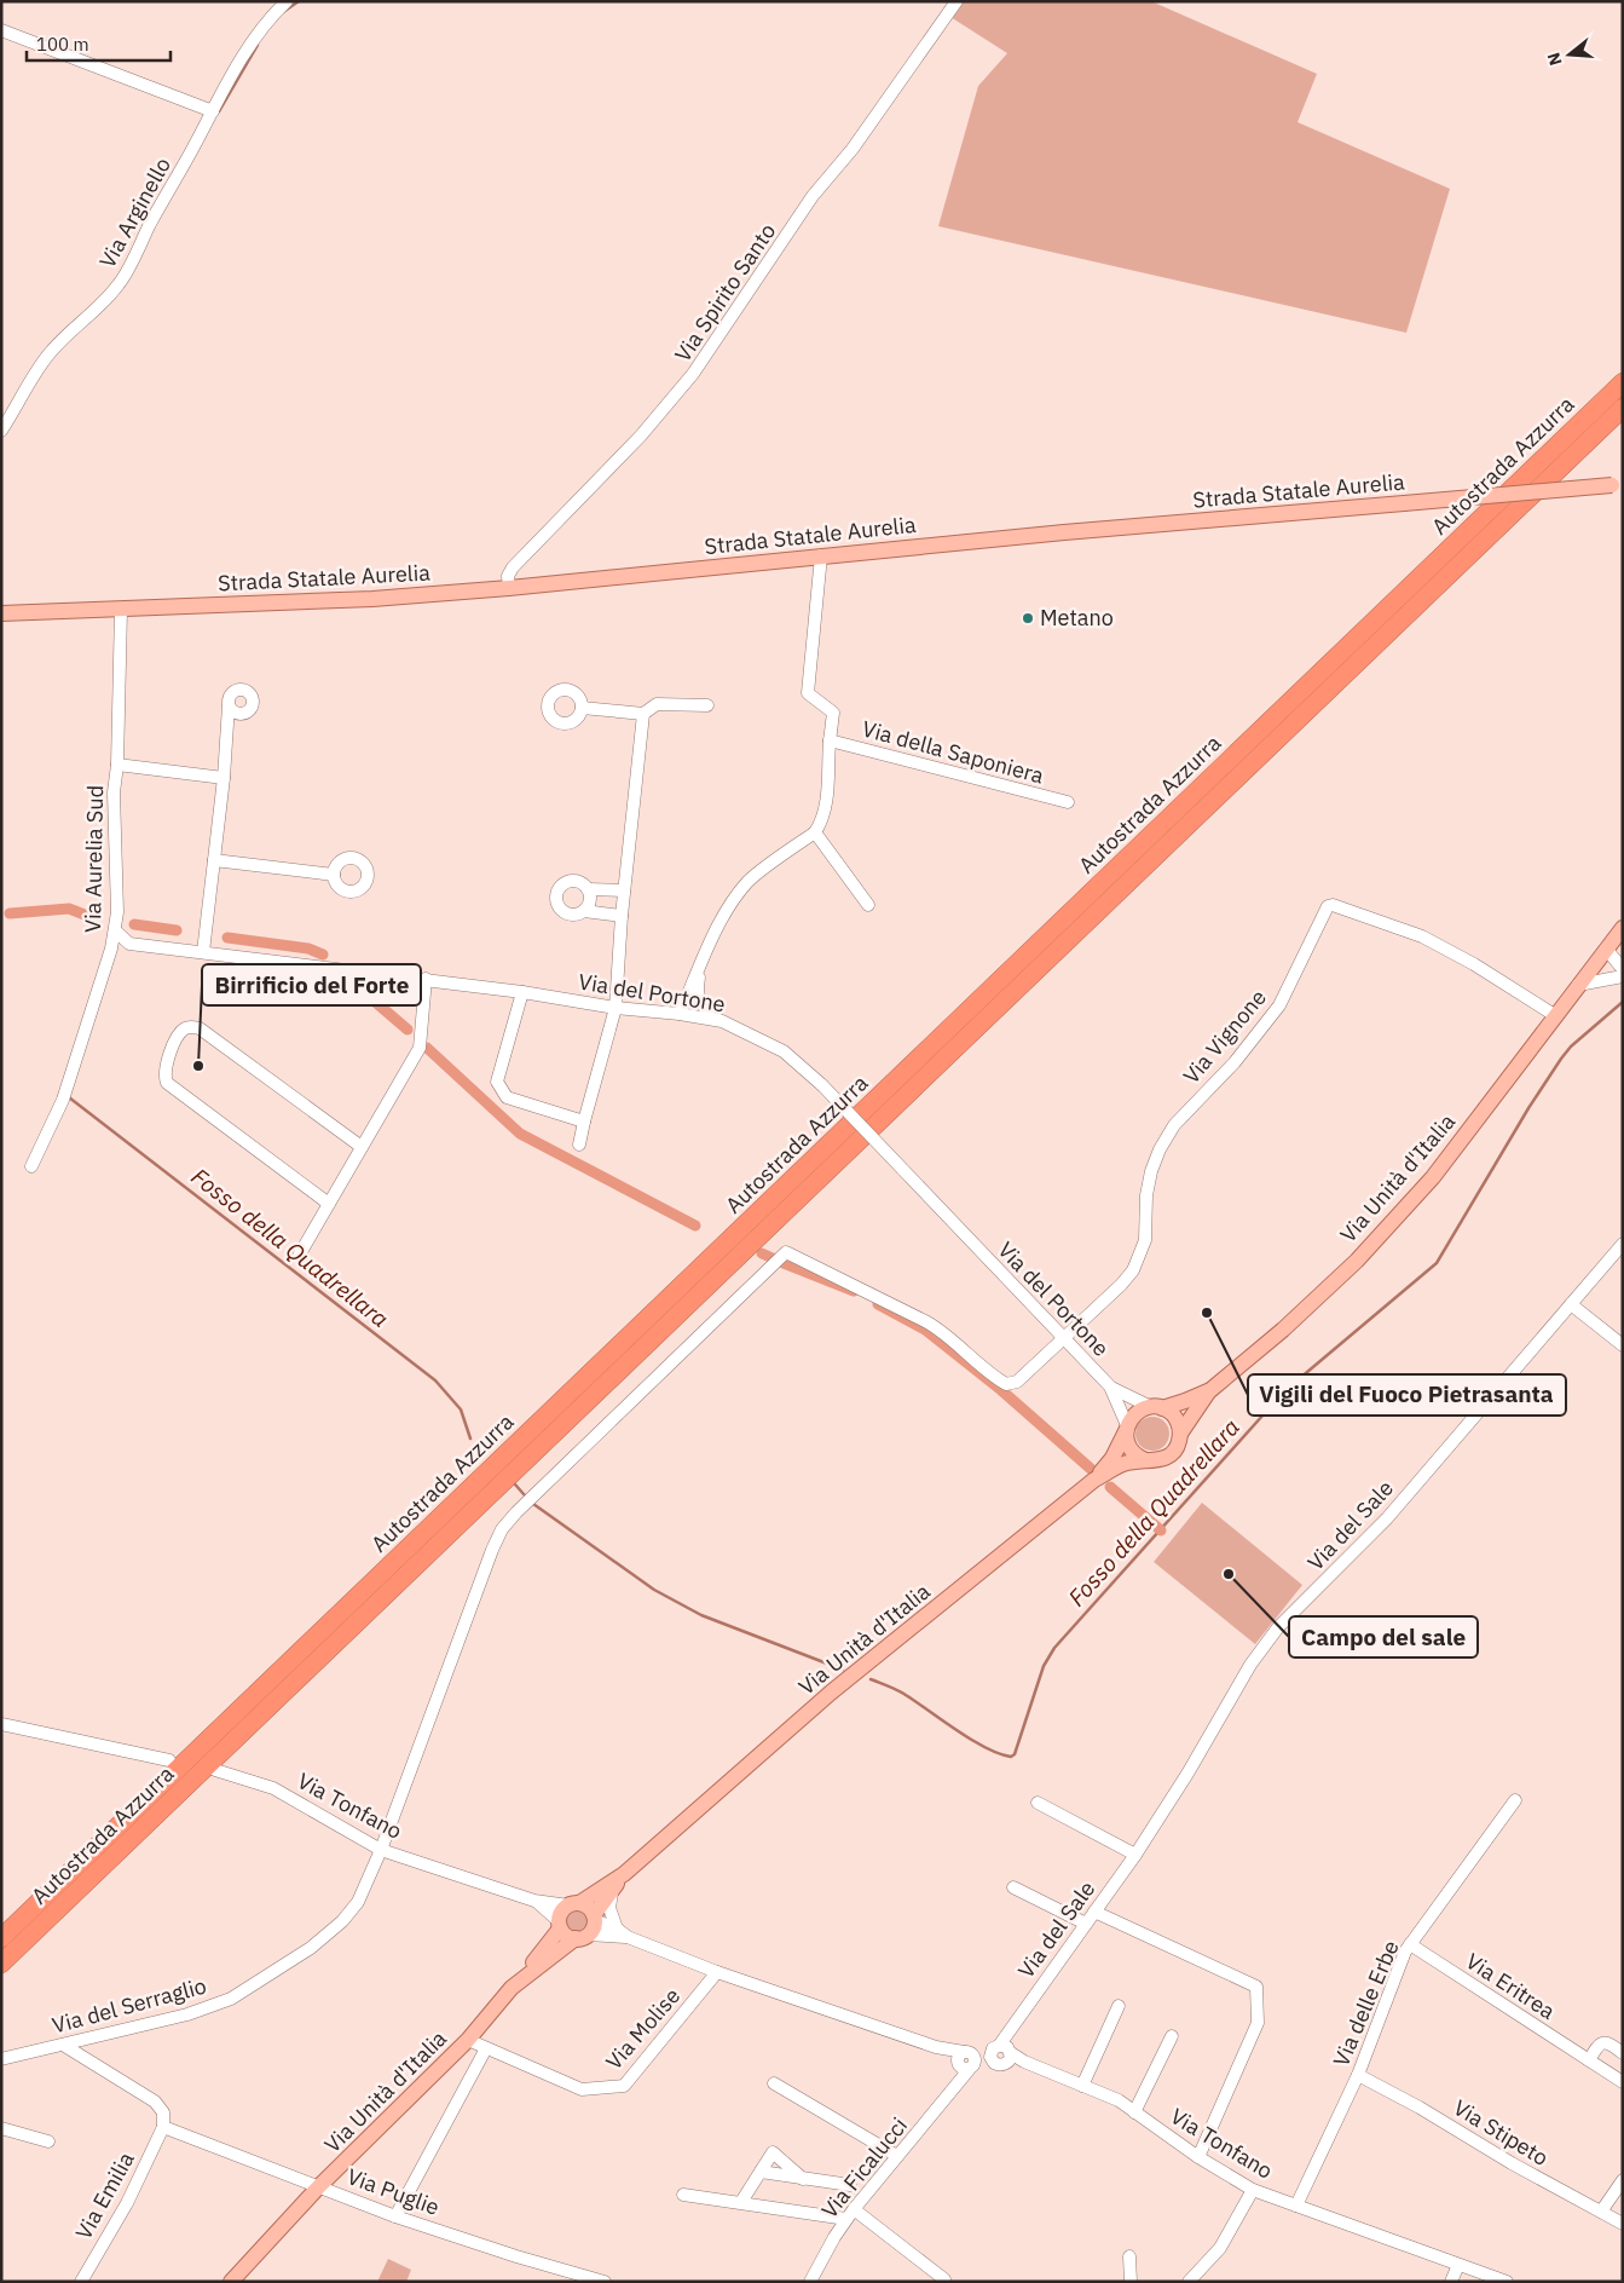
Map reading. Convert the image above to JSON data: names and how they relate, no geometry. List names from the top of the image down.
{
  "streets": {
    "highway": ["Autostrada Azzurra"],
    "main road": ["Strada Statale Aurelia", "Via Unità d'Italia"],
    "street": [
      "Via Arginello",
      "Via Spirito Santo",
      "Via della Saponiera",
      "Via Aurelia Sud",
      "Via del Portone",
      "Via Vignone",
      "Via del Sale",
      "Via Tonfano",
      "Via Eritrea",
      "Via delle Erbe",
      "Via del Serraglio",
      "Via Molise",
      "Via Stipeto",
      "Via Ficalucci",
      "Via Puglie",
      "Via Emilia"
    ]
  },
  "crossings": [
    ["Via Spirito Santo", "Strada Statale Aurelia"],
    ["Strada Statale Aurelia", "Via della Saponiera"],
    ["Strada Statale Aurelia", "Via Aurelia Sud"],
    ["Via Aurelia Sud", "Via del Portone"],
    ["Via del Portone", "Via Vignone"],
    ["Via del Portone", "Via Unità d'Italia"],
    ["Via del Portone", "Via del Serraglio"],
    ["Via Vignone", "Via Unità d'Italia"],
    ["Via Vignone", "Via del Serraglio"],
    ["Via Unità d'Italia", "Via Molise"],
    ["Via Unità d'Italia", "Via Puglie"],
    ["Via del Sale", "Via Tonfano"],
    ["Via Tonfano", "Via delle Erbe"],
    ["Via Tonfano", "Via del Serraglio"],
    ["Via Eritrea", "Via delle Erbe"],
    ["Via delle Erbe", "Via Stipeto"],
    ["Via Puglie", "Via Emilia"]
  ],
  "water": ["Fosso della Quadrellara"],
  "places": [
    "Metano",
    "Birrificio del Forte",
    "Vigili del Fuoco Pietrasanta",
    "Campo del sale"
  ],
  "scale_bar": "100 m",
  "north": "left"
}
